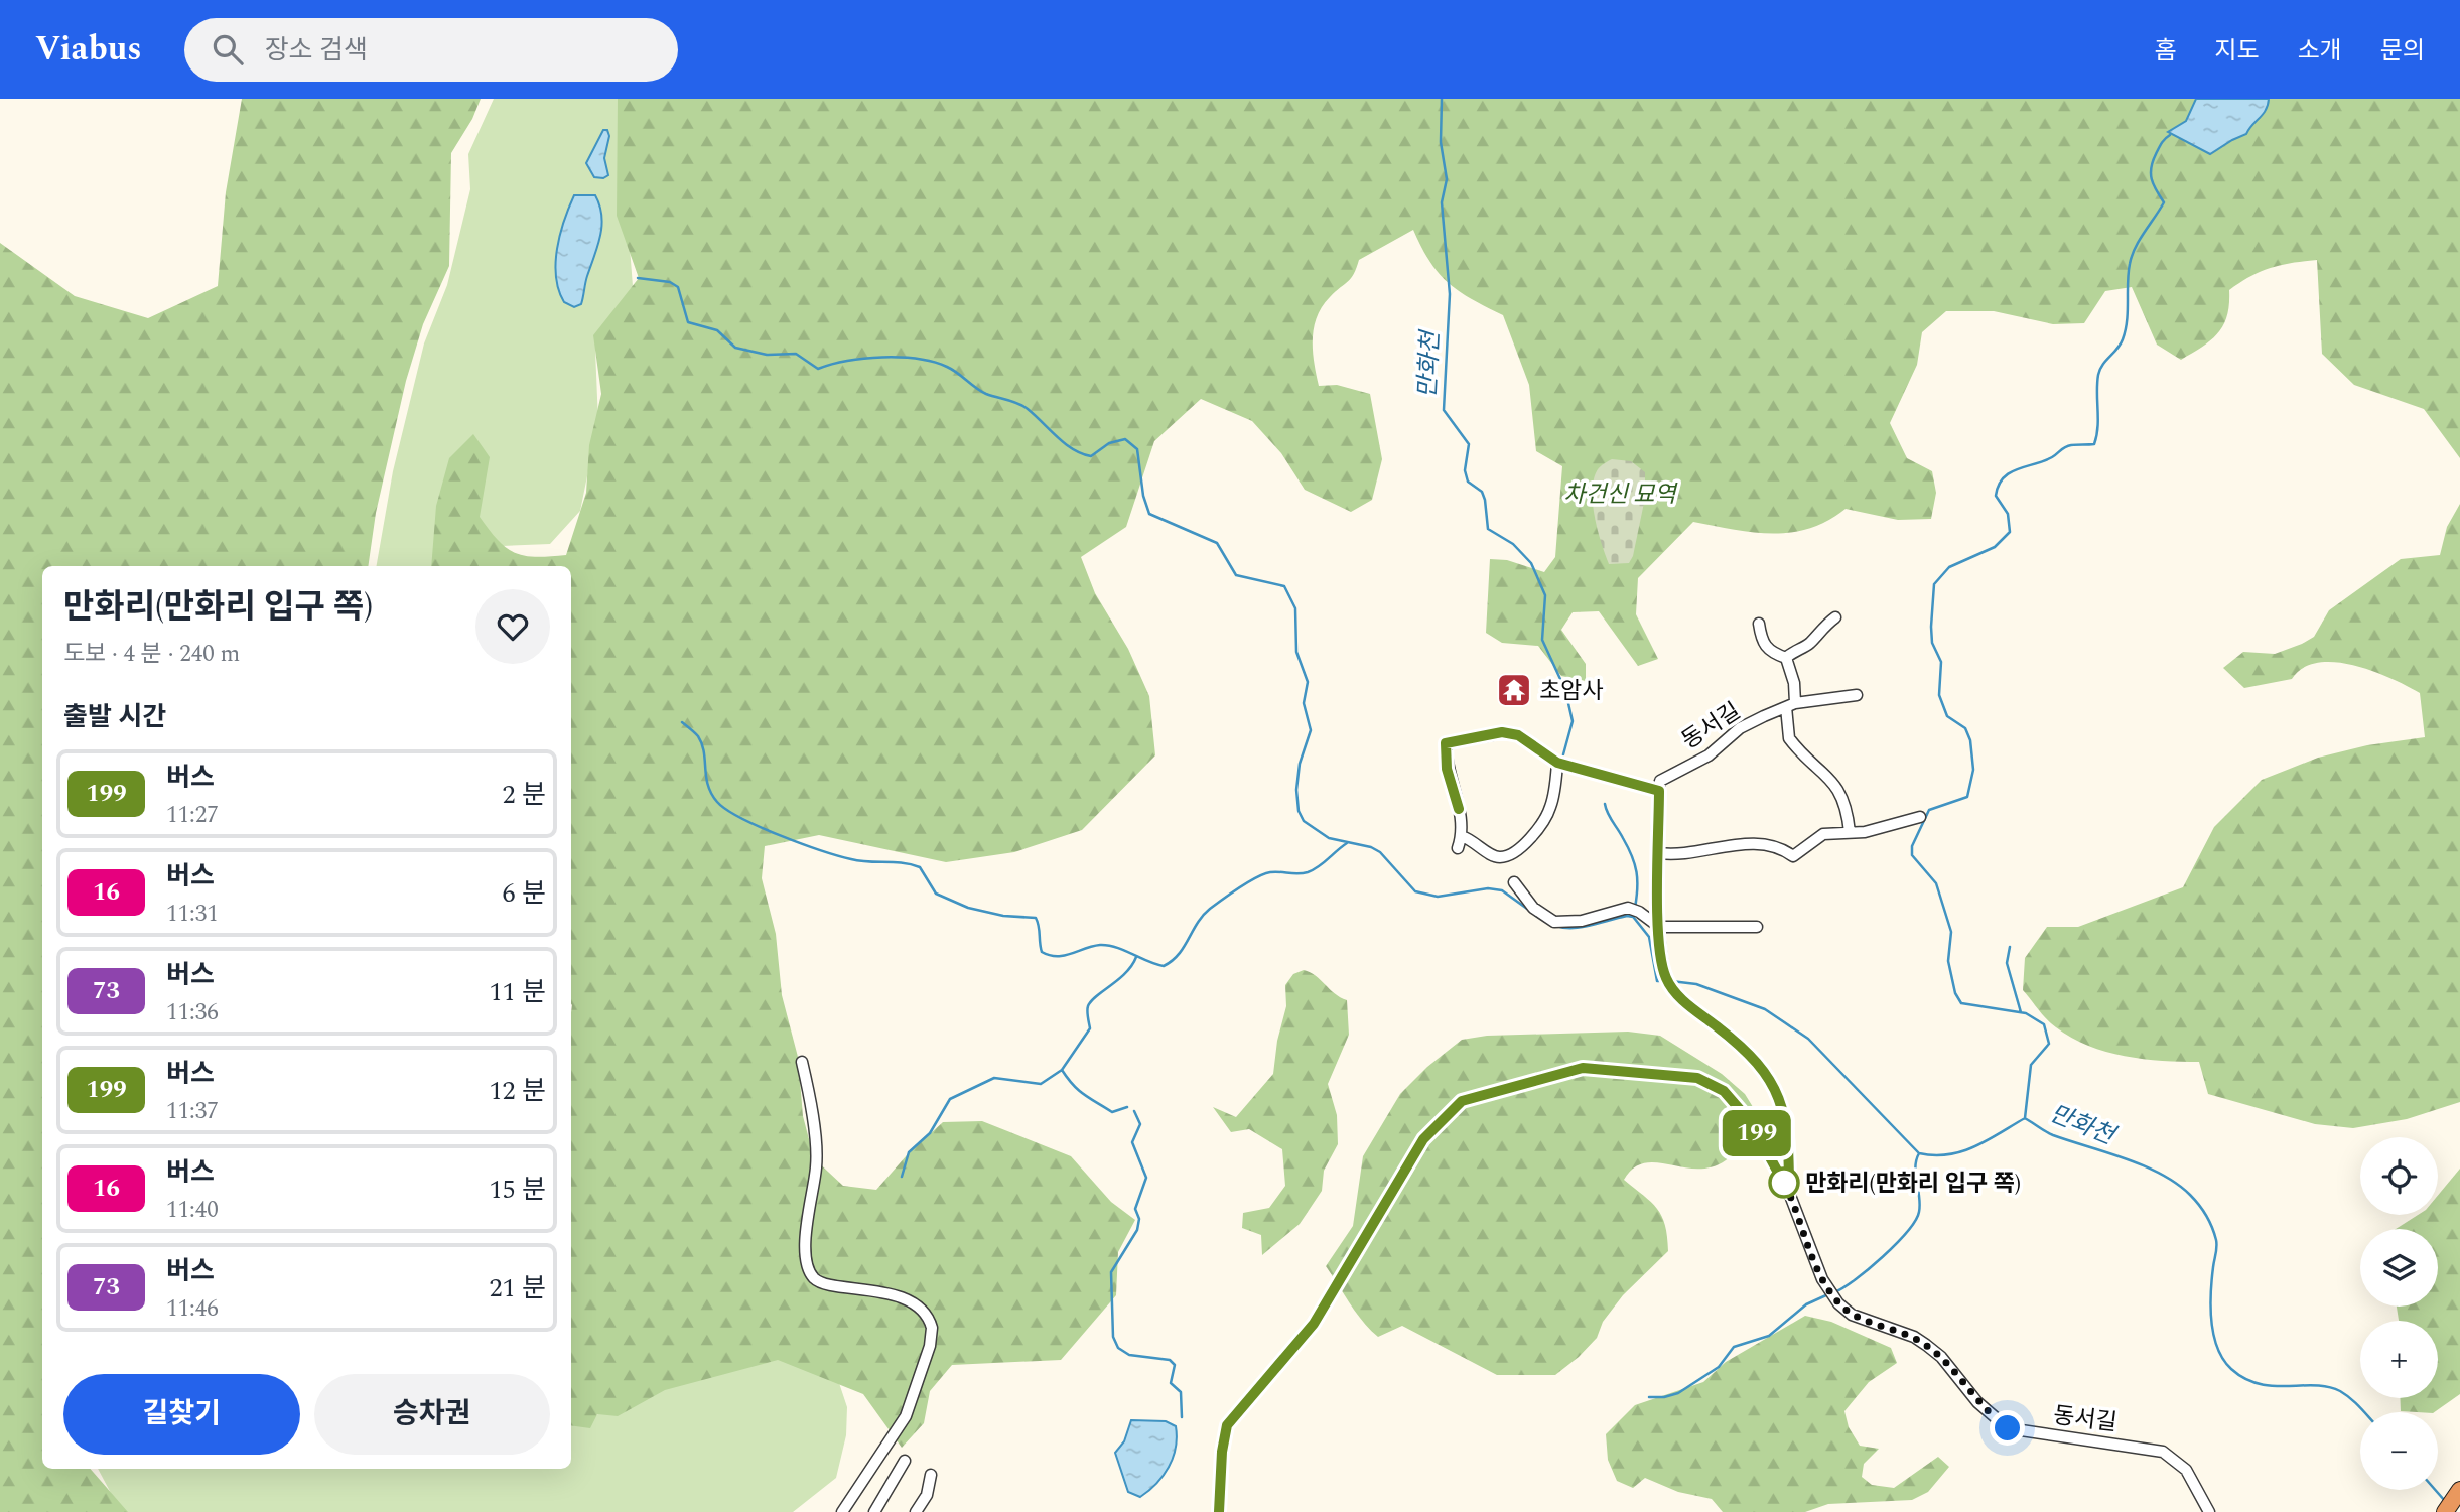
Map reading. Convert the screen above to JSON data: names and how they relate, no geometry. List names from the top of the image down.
{
  "streets": {
    "street": ["동서길"]
  },
  "water": ["만화천"],
  "parks": ["차건신 묘역"],
  "places": {
    "temple": ["초암사"],
    "other": ["만화리(만화리 입구 쪽)"]
  },
  "lines": ["bus line 199"],
  "page": {
    "header": "Viabus",
    "search": "장소 검색",
    "nav": [
      "홈",
      "지도",
      "소개",
      "문의"
    ],
    "on_map": "199",
    "heading": [
      ["만화리(만화리 입구 쪽)", "도보 · 4 분 · 240 m"],
      "출발 시간"
    ],
    "list": [
      {
        "mark": "199",
        "name": "버스",
        "note": "11:27",
        "value": "2 분"
      },
      {
        "mark": "16",
        "name": "버스",
        "note": "11:31",
        "value": "6 분"
      },
      {
        "mark": "73",
        "name": "버스",
        "note": "11:36",
        "value": "11 분"
      },
      {
        "mark": "199",
        "name": "버스",
        "note": "11:37",
        "value": "12 분"
      },
      {
        "mark": "16",
        "name": "버스",
        "note": "11:40",
        "value": "15 분"
      },
      {
        "mark": "73",
        "name": "버스",
        "note": "11:46",
        "value": "21 분"
      }
    ],
    "map_buttons": ["+", "−"],
    "buttons": ["길찾기", "승차권"]
  }
}
